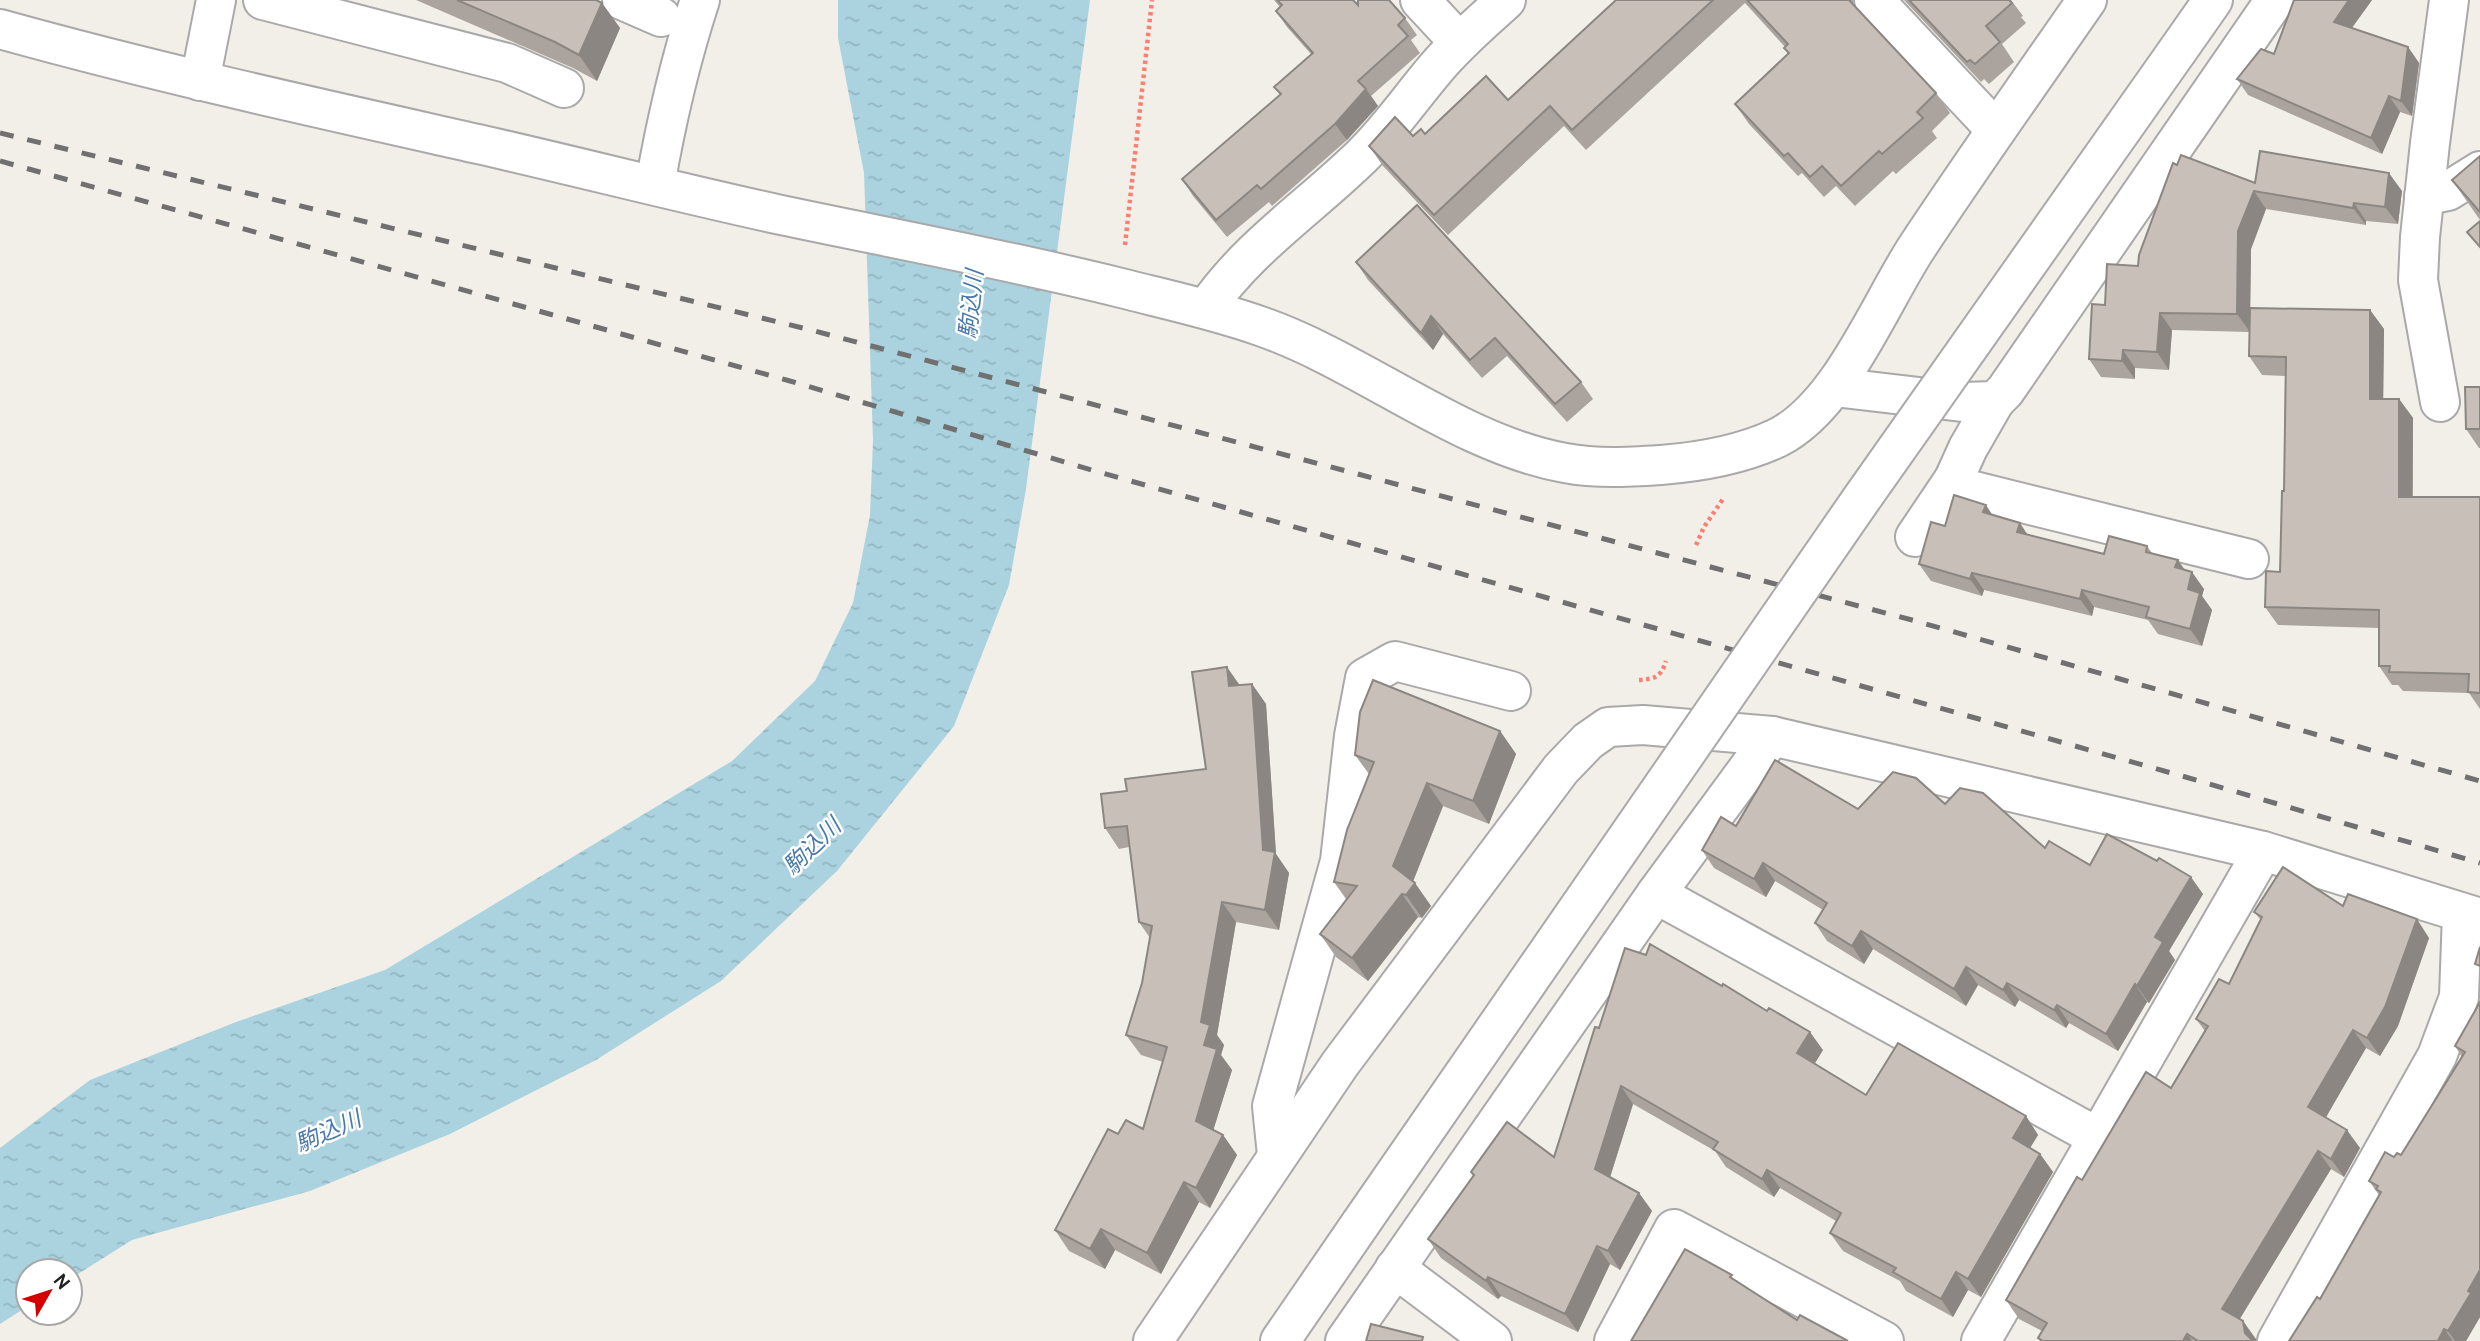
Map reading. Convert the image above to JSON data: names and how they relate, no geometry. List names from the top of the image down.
{
  "water": ["駒込川"],
  "north": "top right"
}
